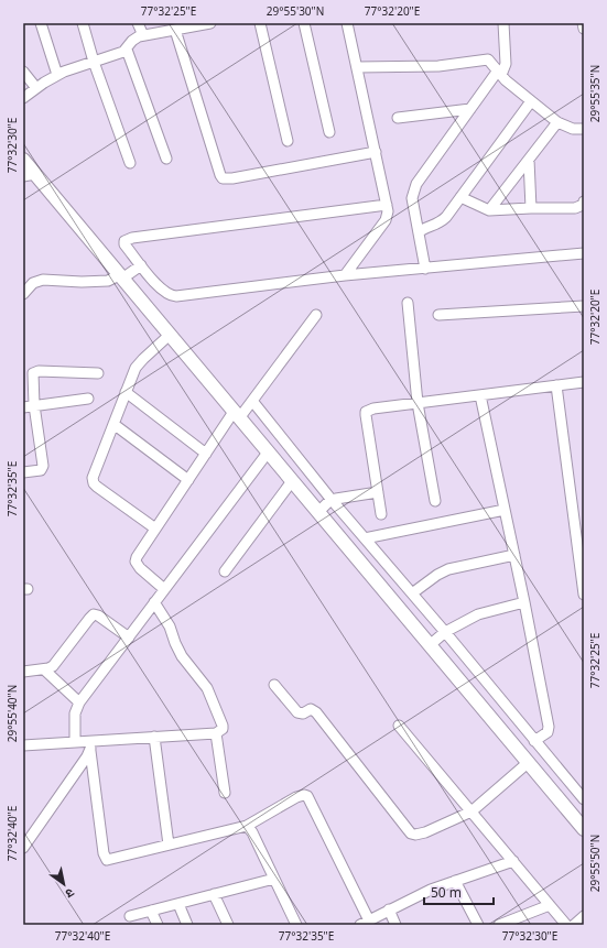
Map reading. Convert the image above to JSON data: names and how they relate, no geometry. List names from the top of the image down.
{
  "scale_bar": "50 m",
  "north": "bottom right",
  "coordinates": [
    "77°32'25\"E",
    "29°55'30\"N",
    "77°32'20\"E",
    "29°55'35\"N",
    "77°32'30\"E",
    "77°32'35\"E",
    "29°55'40\"N",
    "77°32'40\"E",
    "29°55'50\"N"
  ]
}
